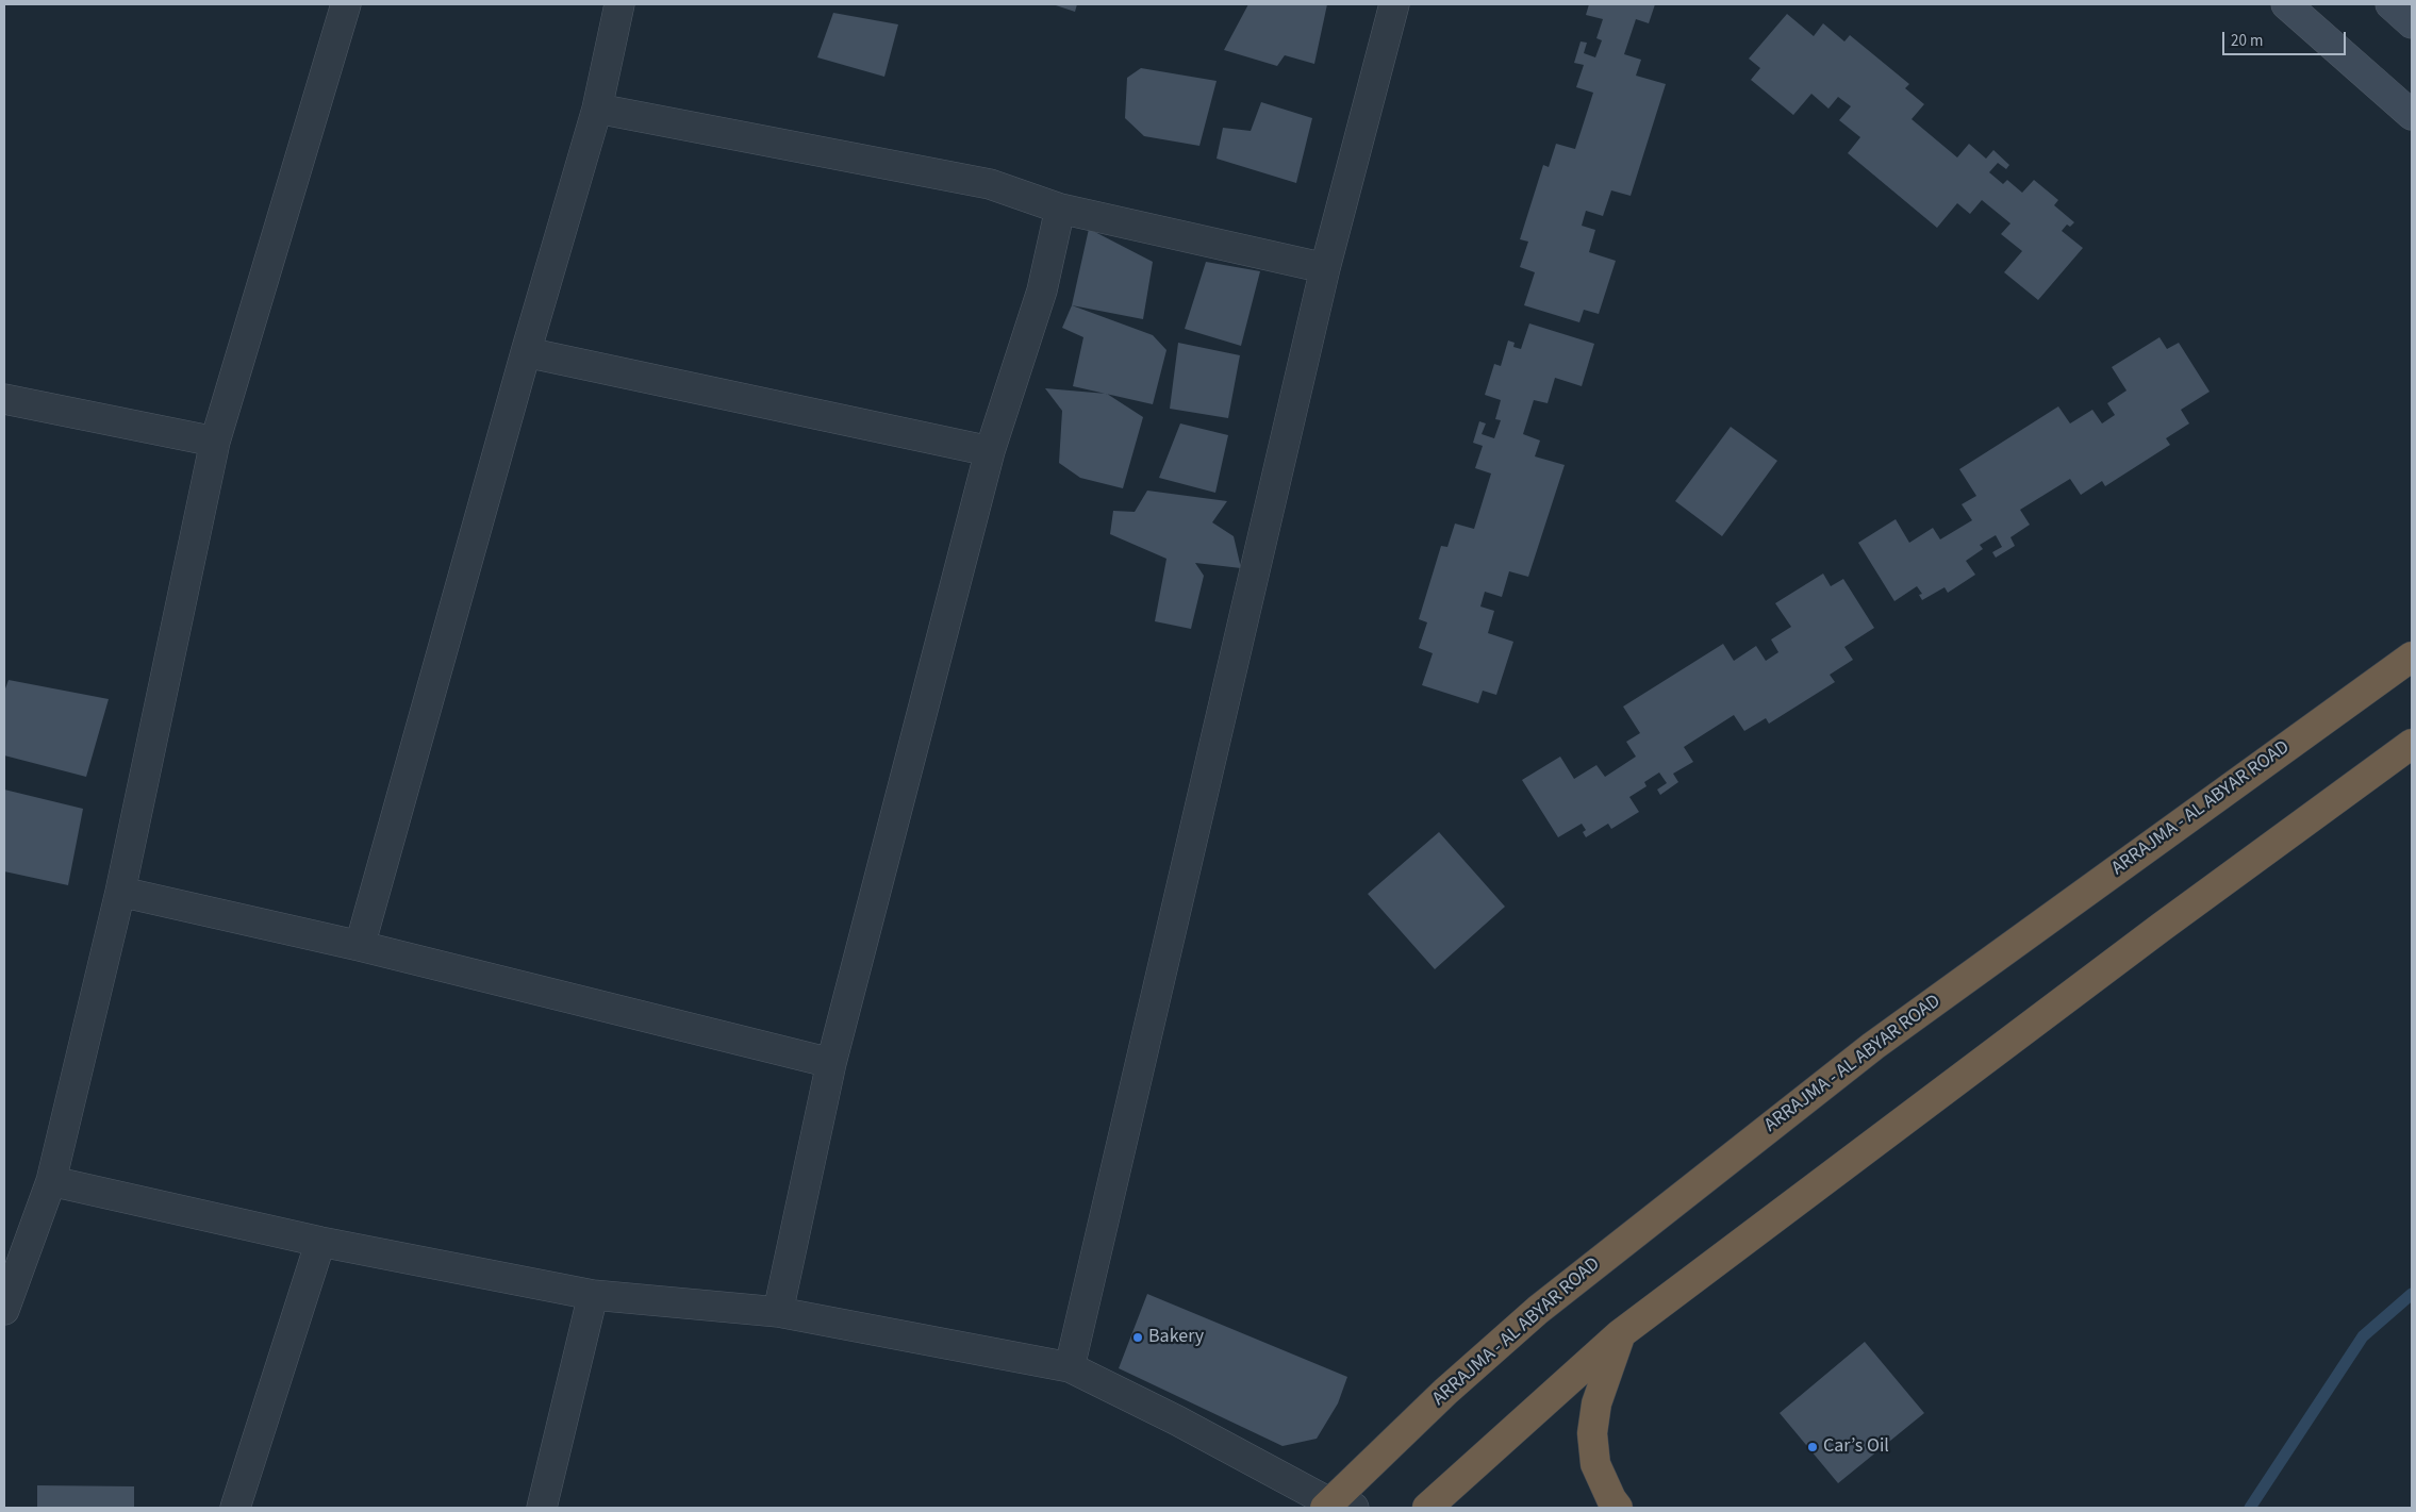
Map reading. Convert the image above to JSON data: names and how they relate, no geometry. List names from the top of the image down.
{
  "streets": {
    "highway": ["ARRAJMA - AL ABYAR ROAD"]
  },
  "places": ["Bakery", "Car’s Oil"],
  "scale_bar": "20 m"
}
